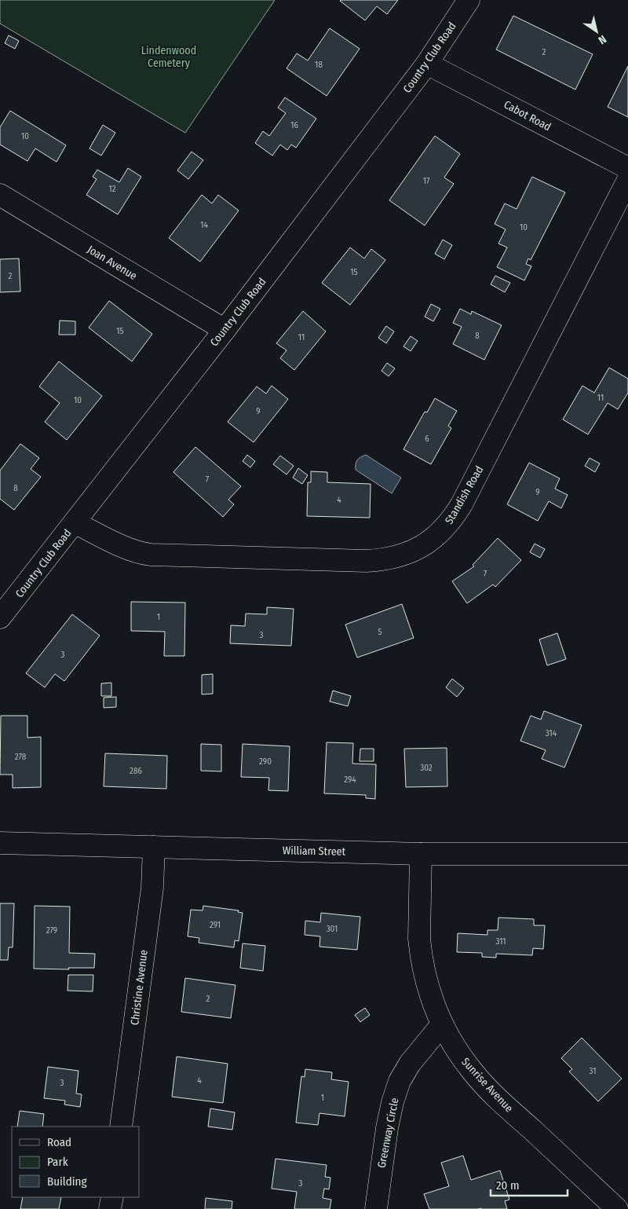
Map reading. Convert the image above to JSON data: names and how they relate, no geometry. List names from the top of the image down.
{
  "streets": {
    "street": [
      "Country Club Road",
      "Cabot Road",
      "Joan Avenue",
      "Standish Road",
      "William Street",
      "Christine Avenue",
      "Sunrise Avenue",
      "Greenway Circle"
    ]
  },
  "crossings": [
    ["Country Club Road", "Cabot Road"],
    ["Country Club Road", "Joan Avenue"],
    ["Country Club Road", "Standish Road"],
    ["William Street", "Christine Avenue"],
    ["William Street", "Sunrise Avenue"],
    ["Sunrise Avenue", "Greenway Circle"]
  ],
  "parks": ["Lindenwood Cemetery"],
  "house_numbers": [
    "2",
    "18",
    "16",
    "10",
    "17",
    "12",
    "14",
    "10",
    "15",
    "2",
    "15",
    "8",
    "11",
    "11",
    "10",
    "9",
    "6",
    "7",
    "8",
    "9",
    "4",
    "7",
    "1",
    "5",
    "3",
    "3",
    "314",
    "278",
    "290",
    "302",
    "286",
    "294",
    "291",
    "301",
    "279",
    "311",
    "2",
    "31",
    "4",
    "3",
    "1",
    "3"
  ],
  "legend": ["Road", "Park", "Building"],
  "scale_bar": "20 m",
  "north": "bottom right"
}
